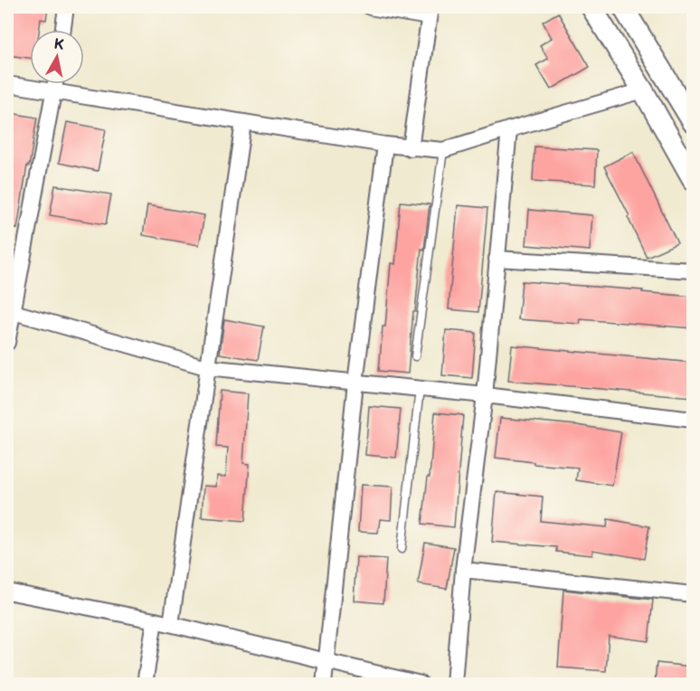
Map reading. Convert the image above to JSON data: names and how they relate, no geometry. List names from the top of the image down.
{
  "north": "top"
}
